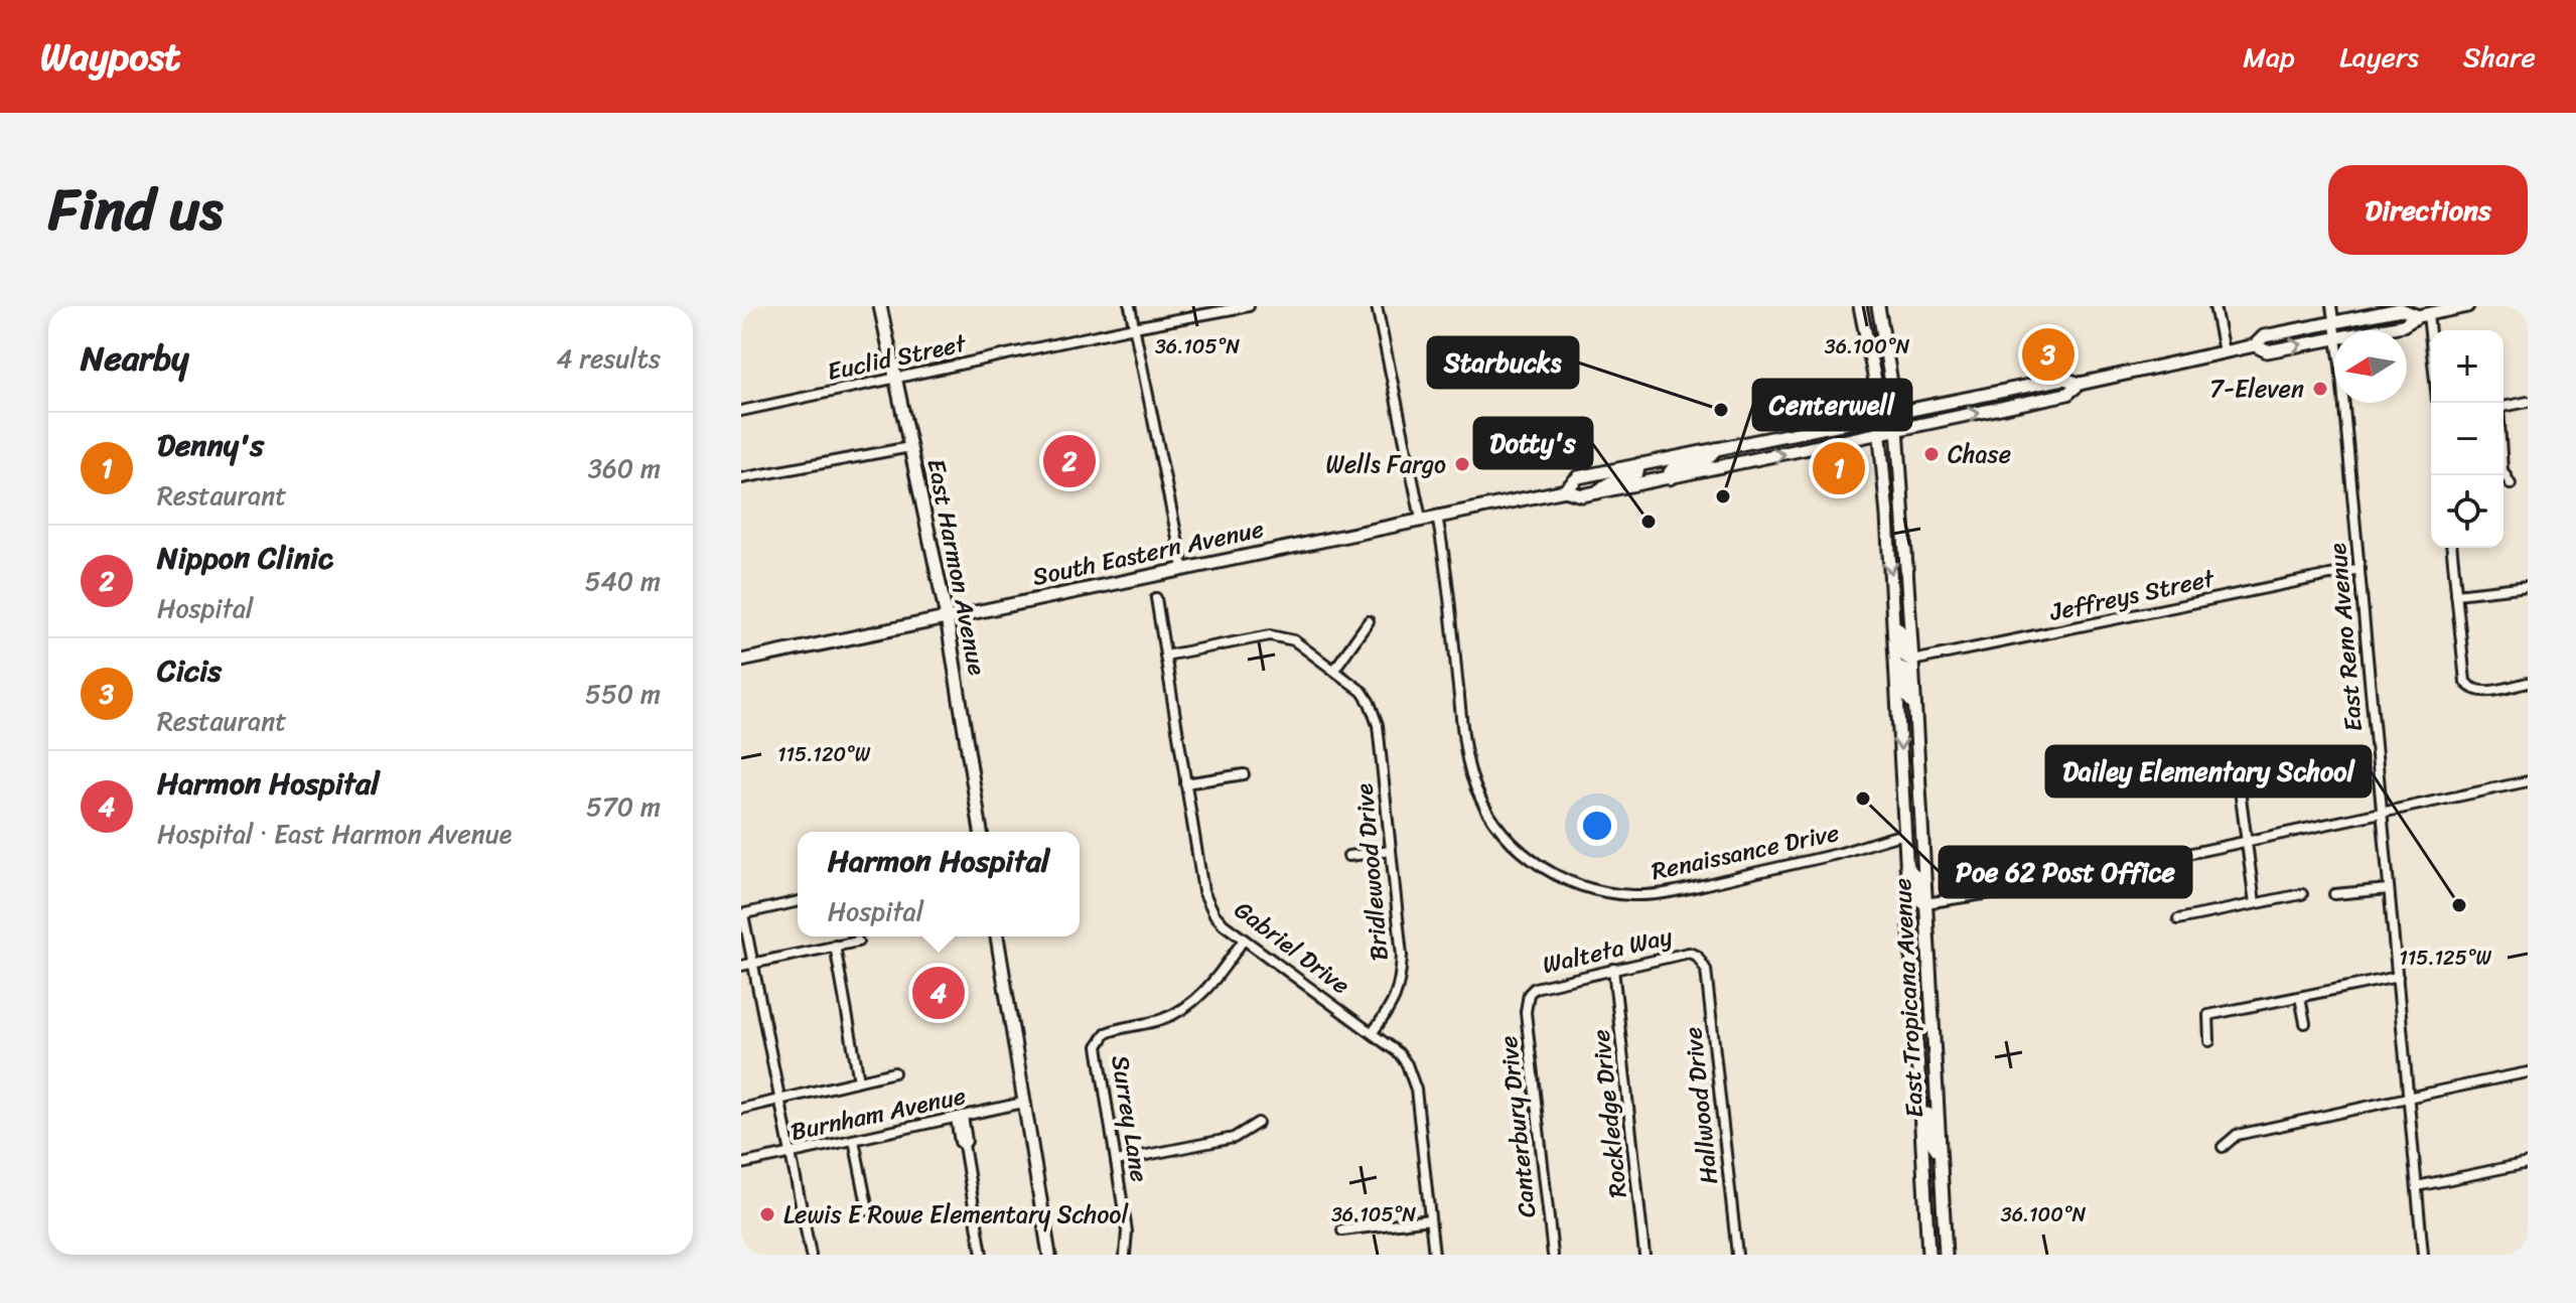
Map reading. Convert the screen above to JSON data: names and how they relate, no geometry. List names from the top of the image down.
{
  "streets": {
    "main road": ["South Eastern Avenue", "East Harmon Avenue", "East Tropicana Avenue"],
    "street": [
      "Euclid Street",
      "Jeffreys Street",
      "East Reno Avenue",
      "Renaissance Drive",
      "Bridlewood Drive",
      "Gabriel Drive",
      "Walteta Way",
      "Hallwood Drive",
      "Burnham Avenue",
      "Rockledge Drive",
      "Surrey Lane",
      "Canterbury Drive"
    ]
  },
  "crossings": [
    ["Euclid Street", "East Harmon Avenue"],
    ["South Eastern Avenue", "East Harmon Avenue"],
    ["South Eastern Avenue", "East Reno Avenue"],
    ["South Eastern Avenue", "Renaissance Drive"],
    ["South Eastern Avenue", "East Tropicana Avenue"],
    ["Jeffreys Street", "East Reno Avenue"],
    ["Jeffreys Street", "East Tropicana Avenue"],
    ["Renaissance Drive", "East Tropicana Avenue"],
    ["Bridlewood Drive", "Gabriel Drive"],
    ["Gabriel Drive", "Surrey Lane"],
    ["Walteta Way", "Hallwood Drive"],
    ["Walteta Way", "Rockledge Drive"],
    ["Walteta Way", "Canterbury Drive"]
  ],
  "places": [
    "7-Eleven",
    "Starbucks",
    "Chase",
    "Wells Fargo",
    "Centerwell",
    "Dotty's",
    "Poe 62 Post Office",
    "Dailey Elementary School",
    "Lewis E Rowe Elementary School"
  ],
  "north": "left",
  "page": {
    "header": "Waypost",
    "nav": ["Map", "Layers", "Share"],
    "title": "Find us",
    "buttons": "Directions",
    "heading": ["Nearby", "4 results"],
    "pins": [
      "3",
      "2",
      "1",
      "4"
    ],
    "map_buttons": ["+", "−"],
    "list": [
      {
        "mark": "1",
        "name": "Denny's",
        "note": "Restaurant",
        "value": "360 m"
      },
      {
        "mark": "2",
        "name": "Nippon Clinic",
        "note": "Hospital",
        "value": "540 m"
      },
      {
        "mark": "3",
        "name": "Cicis",
        "note": "Restaurant",
        "value": "550 m"
      },
      {
        "mark": "4",
        "name": "Harmon Hospital",
        "note": "Hospital · East Harmon Avenue",
        "value": "570 m"
      }
    ],
    "popup": ["Harmon Hospital", "Hospital"]
  },
  "coordinates": [
    "36.105°N",
    "36.100°N",
    "115.120°W",
    "115.125°W"
  ]
}
